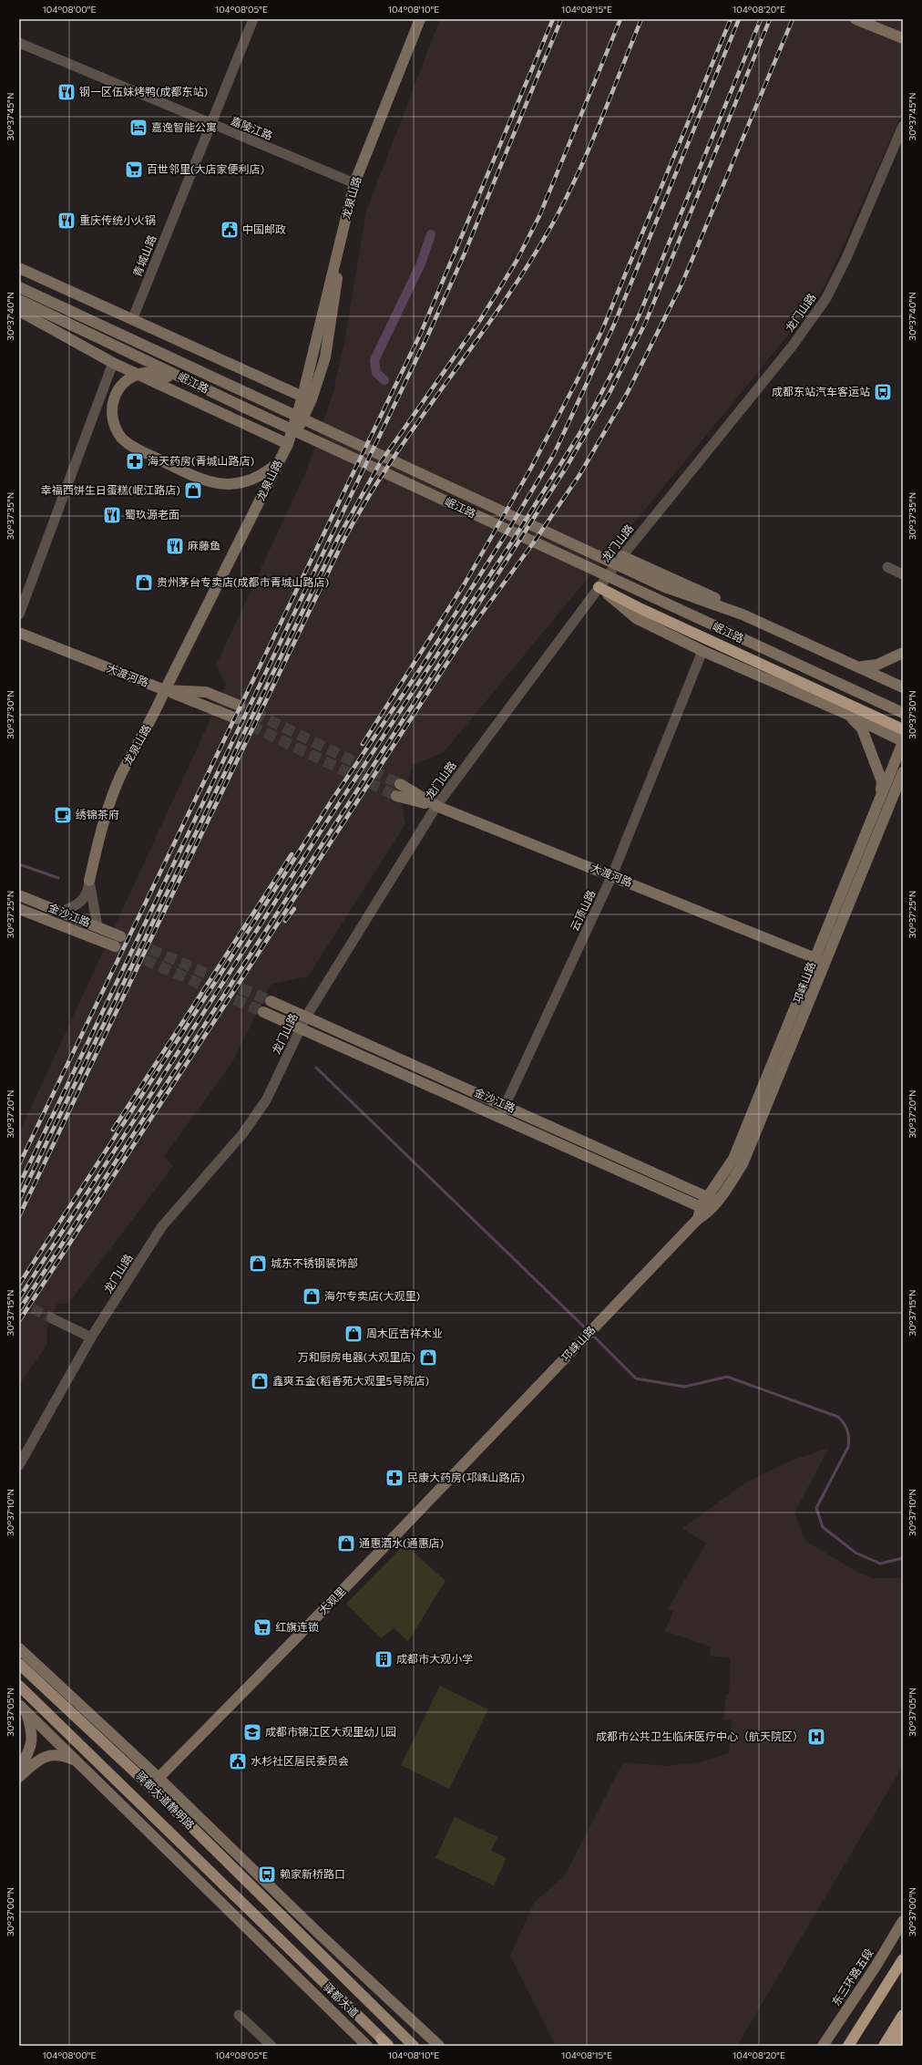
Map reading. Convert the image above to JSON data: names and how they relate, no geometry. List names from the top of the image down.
{
  "streets": {
    "main road": ["驿都大道静明路", "驿都大道"],
    "street": [
      "嘉陵江路",
      "龙泉山路",
      "青城山路",
      "龙门山路",
      "岷江路",
      "大渡河路",
      "云顶山路",
      "金沙江路",
      "邛崃山路",
      "大观里",
      "东三环路五段"
    ]
  },
  "crossings": [
    ["嘉陵江路", "龙泉山路"],
    ["嘉陵江路", "青城山路"],
    ["龙泉山路", "岷江路"],
    ["龙泉山路", "大渡河路"],
    ["龙泉山路", "金沙江路"],
    ["龙门山路", "大渡河路"],
    ["龙门山路", "金沙江路"],
    ["大渡河路", "云顶山路"],
    ["大渡河路", "邛崃山路"],
    ["云顶山路", "金沙江路"],
    ["金沙江路", "邛崃山路"],
    ["邛崃山路", "大观里"],
    ["驿都大道静明路", "驿都大道"]
  ],
  "places": {
    "restaurant": [
      "钢一区伍妹烤鸭(成都东站)",
      "重庆传统小火锅",
      "蜀玖源老面",
      "麻藤鱼"
    ],
    "hotel": ["嘉逸智能公寓"],
    "supermarket": ["百世邻里(大店家便利店)", "红旗连锁"],
    "public building": ["中国邮政", "水杉社区居民委员会"],
    "bus stop": ["成都东站汽车客运站", "赖家新桥路口"],
    "pharmacy": ["海天药房(青城山路店)", "民康大药房(邛崃山路店)"],
    "shop": [
      "幸福西饼生日蛋糕(岷江路店)",
      "贵州茅台专卖店(成都市青城山路店)",
      "城东不锈钢装饰部",
      "海尔专卖店(大观里)",
      "周木匠吉祥木业",
      "万和厨房电器(大观里店)",
      "鑫爽五金(稻香苑大观里5号院店)",
      "通惠酒水(通惠店)"
    ],
    "cafe": ["绣锦茶府"],
    "building": ["成都市大观小学"],
    "school or university": ["成都市锦江区大观里幼儿园"],
    "hospital": ["成都市公共卫生临床医疗中心（航天院区）"]
  },
  "coordinates": [
    "104°08'00\"E",
    "104°08'05\"E",
    "104°08'10\"E",
    "104°08'15\"E",
    "104°08'20\"E",
    "30°37'45\"N",
    "30°37'40\"N",
    "30°37'35\"N",
    "30°37'30\"N",
    "30°37'25\"N",
    "30°37'20\"N",
    "30°37'15\"N",
    "30°37'10\"N",
    "30°37'05\"N",
    "30°37'00\"N"
  ]
}
